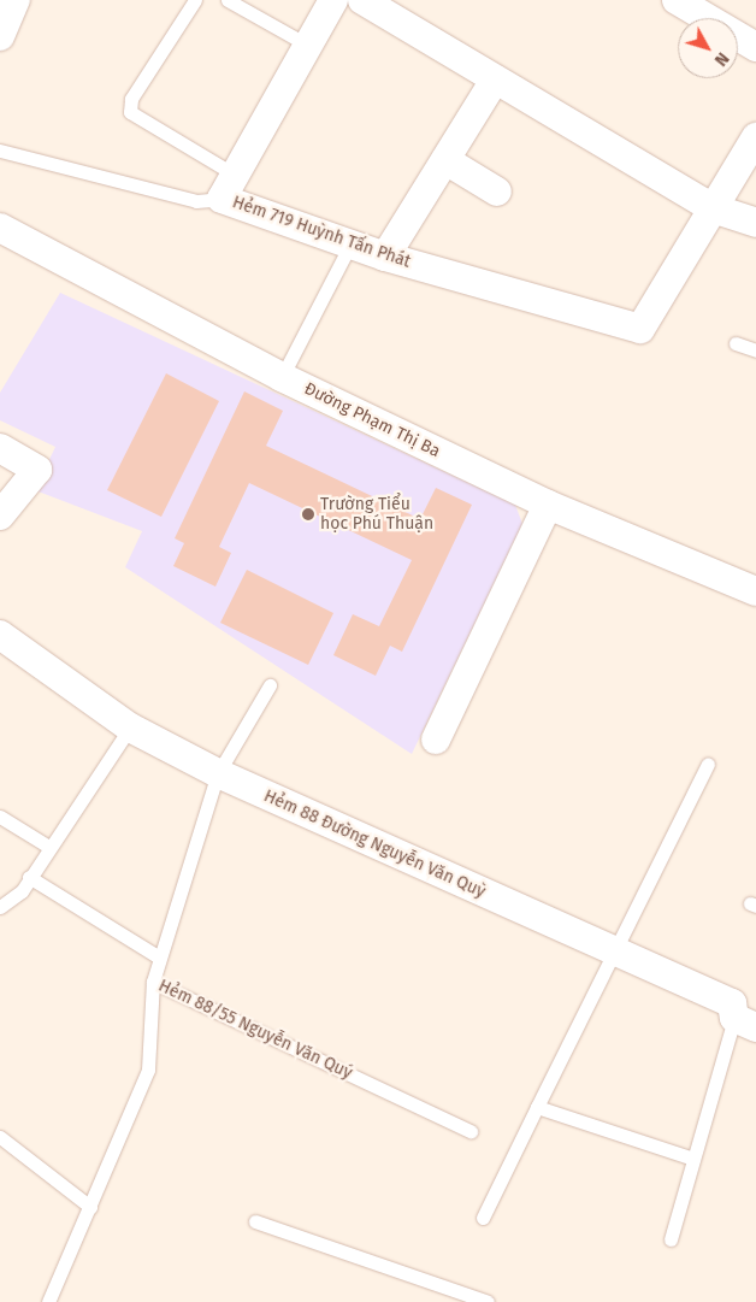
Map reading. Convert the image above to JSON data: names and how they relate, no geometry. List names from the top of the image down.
{
  "streets": {
    "street": ["Hẻm 719 Huỳnh Tấn Phát", "Đường Phạm Thị Ba", "Hẻm 88 Đường Nguyễn Văn Quỳ"],
    "lane": ["Hẻm 88/55 Nguyễn Văn Quý"]
  },
  "places": ["Trường Tiểu học Phú Thuận"],
  "north": "bottom right"
}
